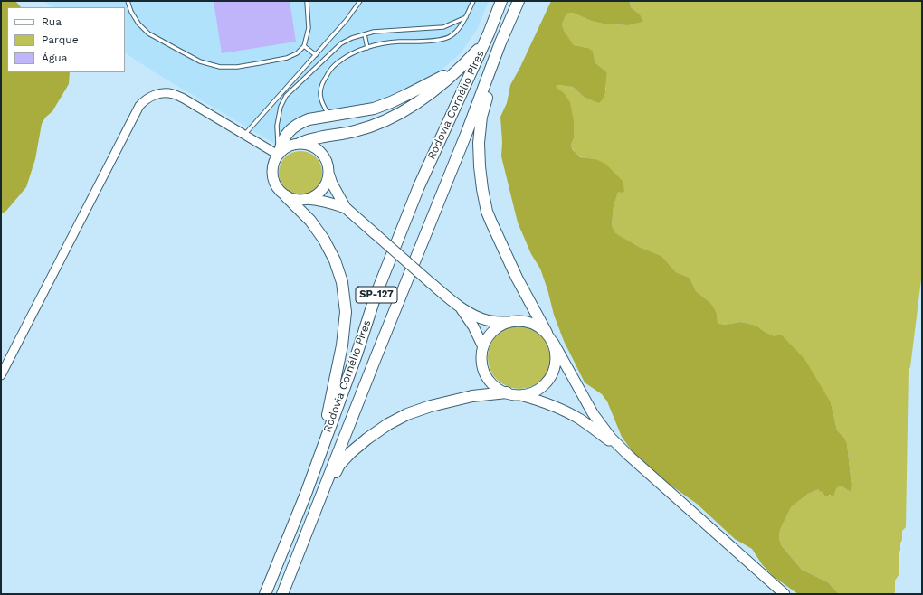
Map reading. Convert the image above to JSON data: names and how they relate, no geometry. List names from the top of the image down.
{
  "streets": {
    "highway": ["Rodovia Cornélio Pires", "SP-127"]
  },
  "legend": ["Rua", "Parque", "Água"]
}
